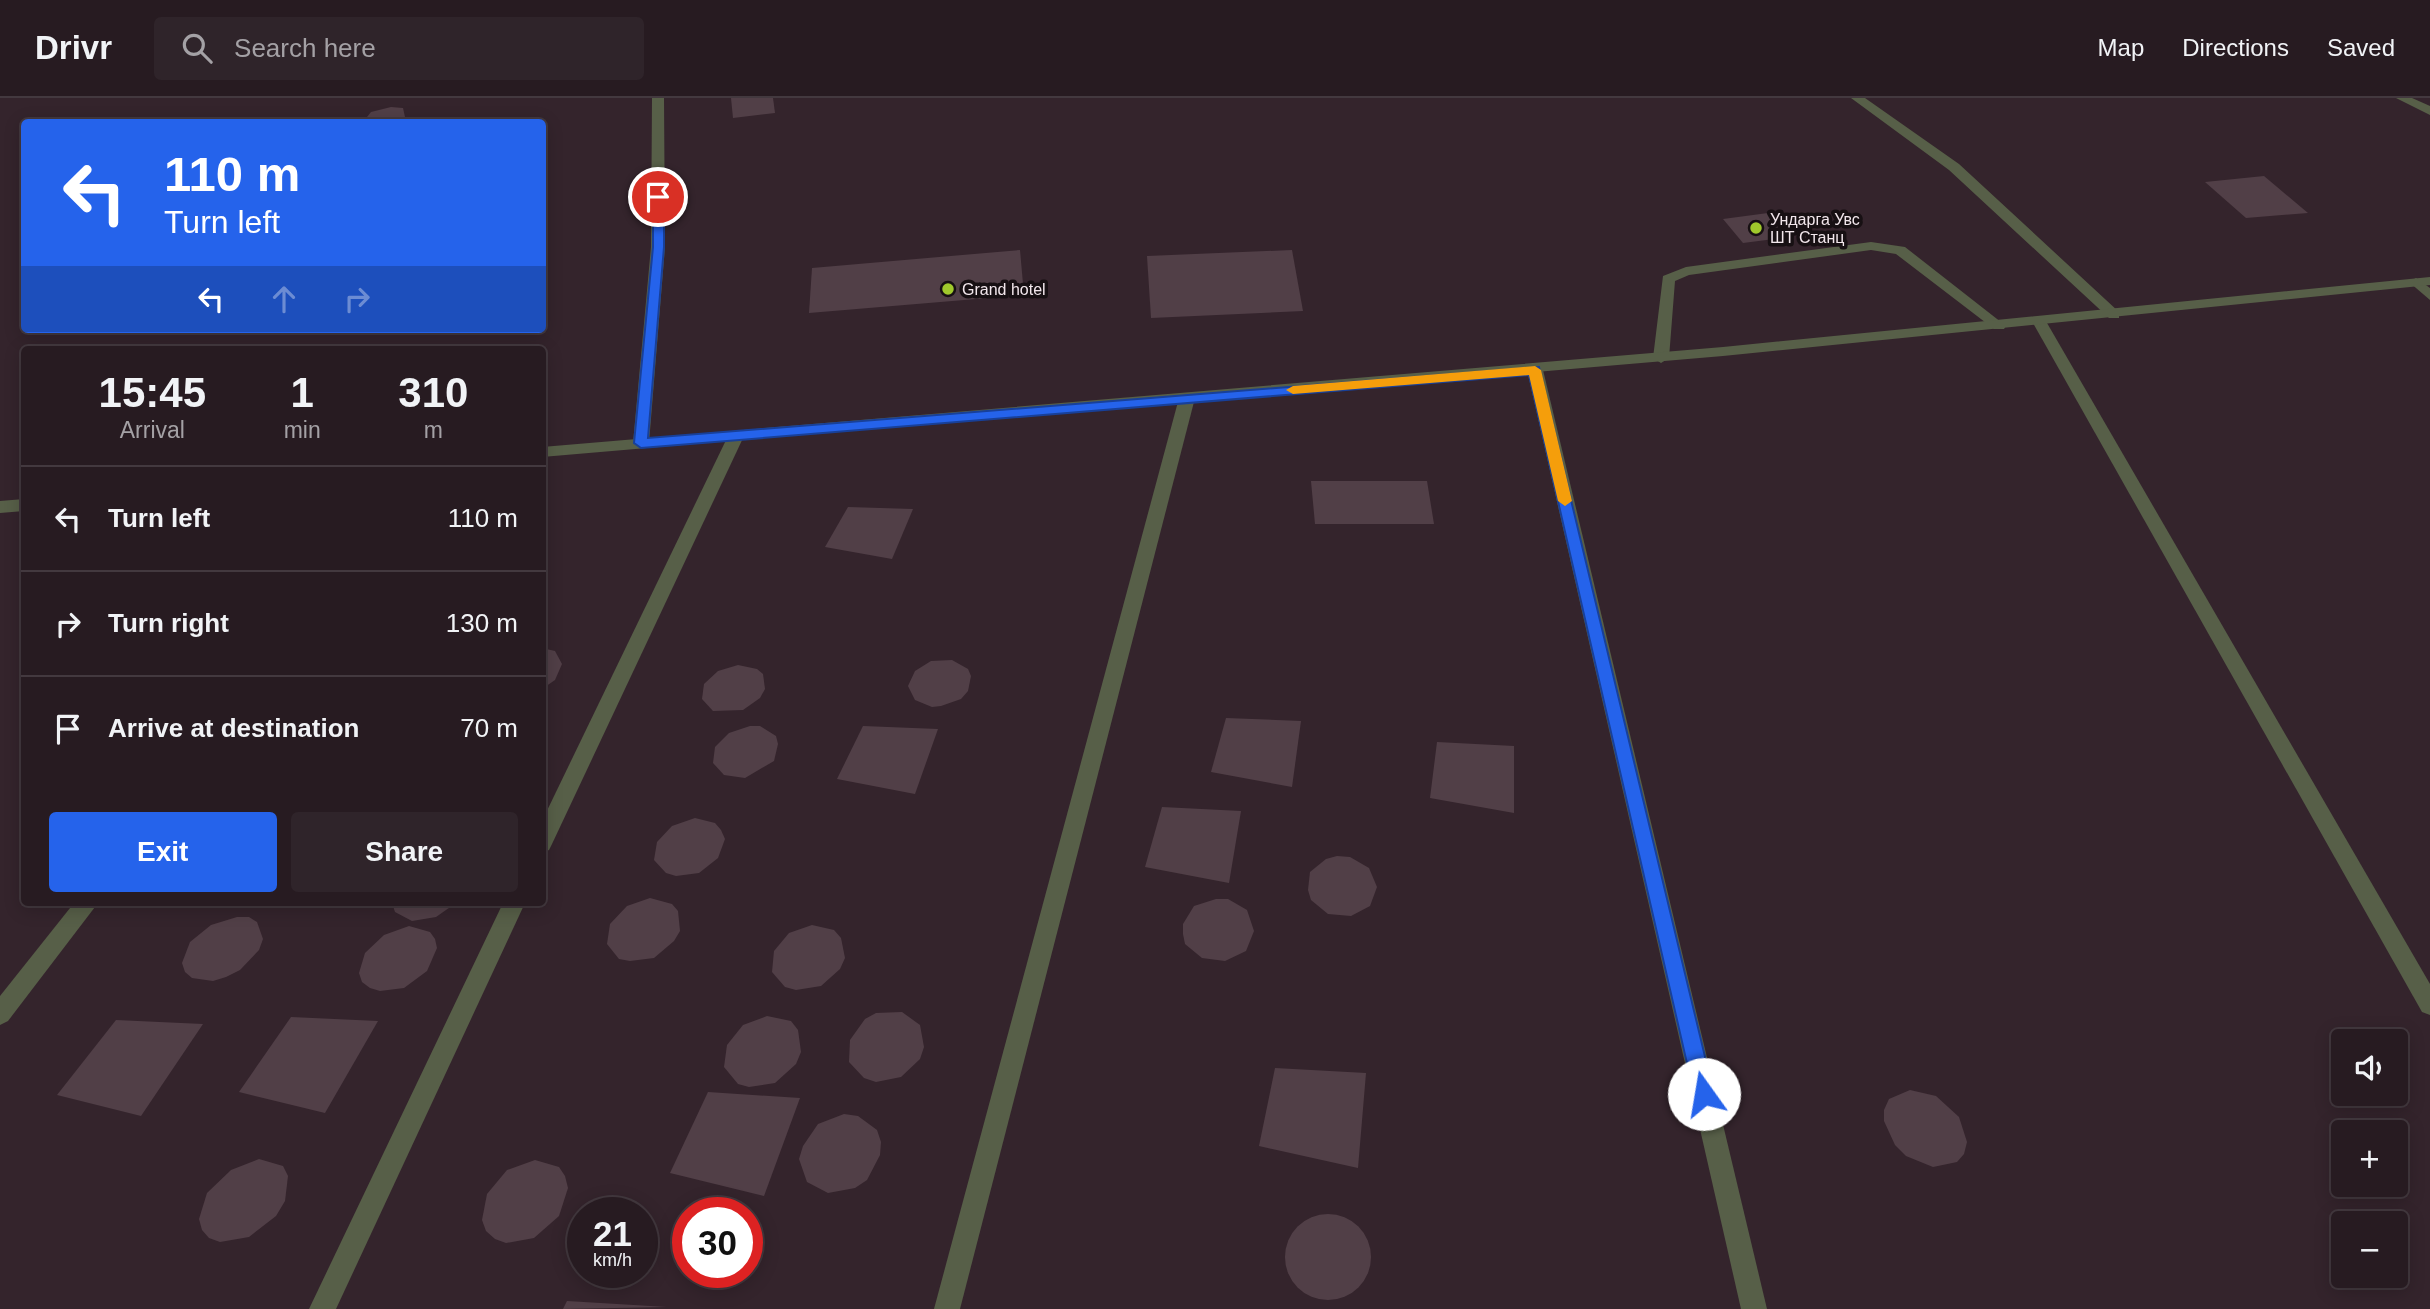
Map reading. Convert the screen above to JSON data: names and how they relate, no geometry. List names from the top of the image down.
{
  "places": ["Ундарга Увс ШТ Станц", "Grand hotel"],
  "page": {
    "header": "Drivr",
    "search": "Search here",
    "nav": ["Map", "Directions", "Saved"],
    "turn": ["110 m", "Turn left"],
    "eta": [
      "15:45",
      "Arrival",
      "1",
      "min",
      "310",
      "m"
    ],
    "list": [
      {
        "name": "Turn left",
        "value": "110 m"
      },
      {
        "name": "Turn right",
        "value": "130 m"
      },
      {
        "name": "Arrive at destination",
        "value": "70 m"
      }
    ],
    "buttons": ["Exit", "Share"],
    "map_buttons": ["+", "−"],
    "speed": "21 km/h",
    "limit": "30"
  }
}
